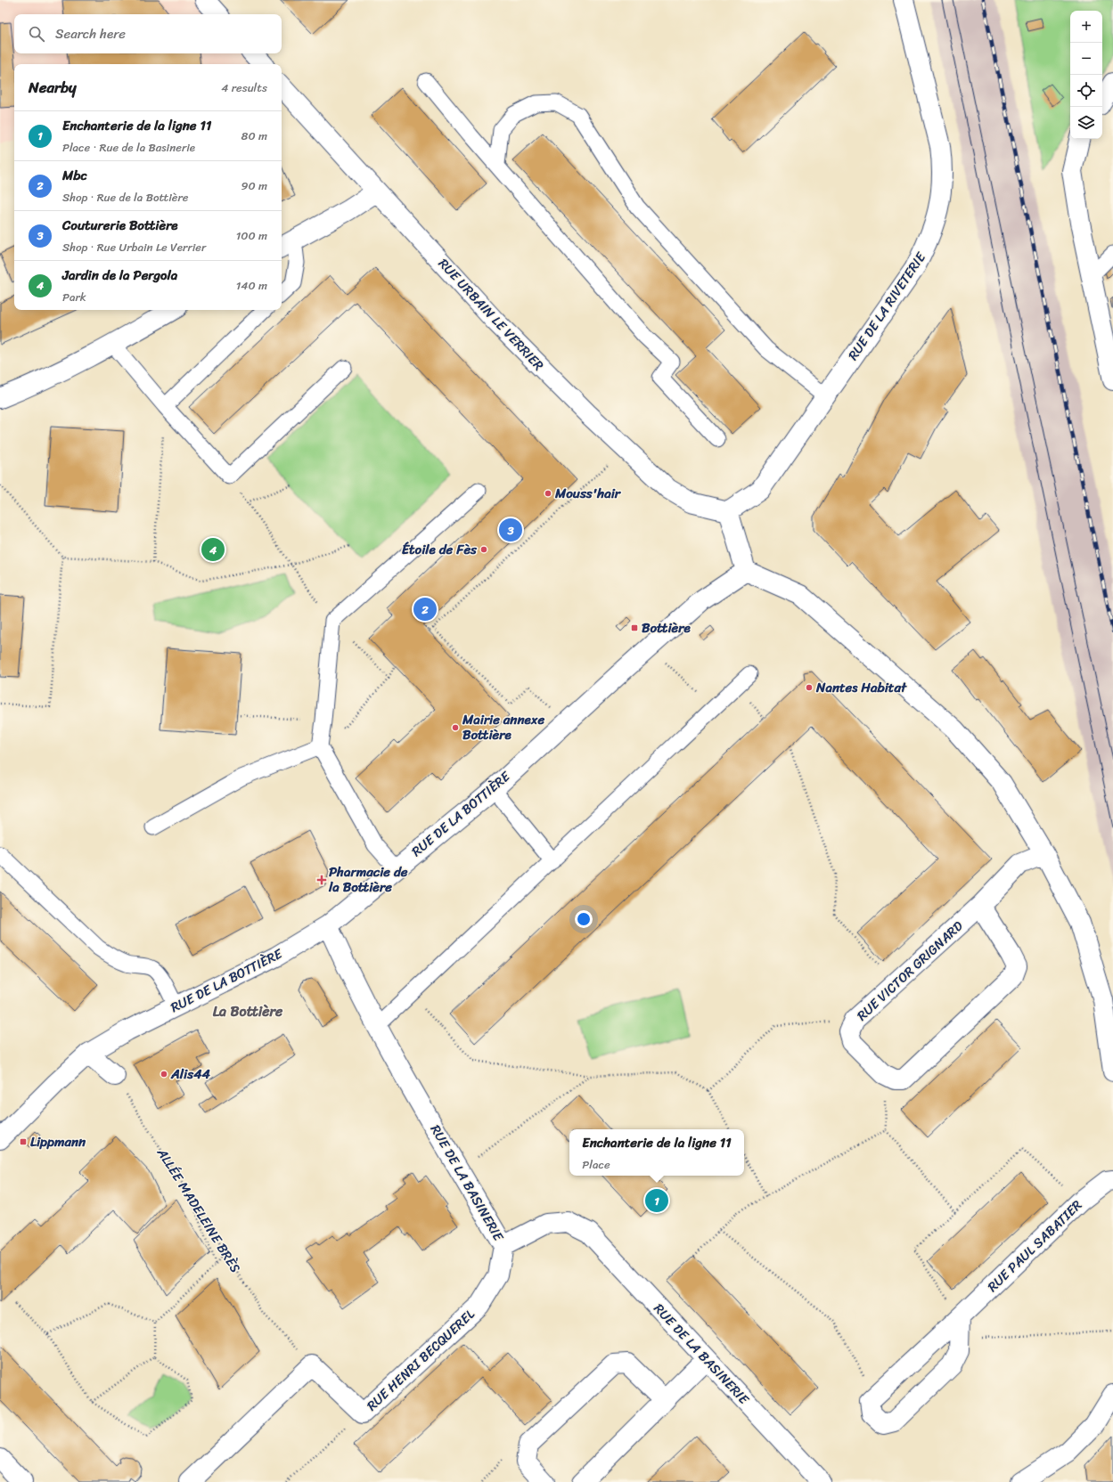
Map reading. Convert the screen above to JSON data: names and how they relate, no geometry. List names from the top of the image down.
{
  "streets": {
    "street": [
      "RUE DE LA RIVETERIE",
      "RUE URBAIN LE VERRIER",
      "RUE DE LA BOTTIÈRE",
      "RUE VICTOR GRIGNARD",
      "RUE DE LA BASINERIE",
      "RUE PAUL SABATIER",
      "RUE HENRI BECQUEREL"
    ],
    "path": ["ALLÉE MADELEINE BRÈS"]
  },
  "crossings": [
    ["RUE DE LA RIVETERIE", "RUE URBAIN LE VERRIER"],
    ["RUE DE LA BOTTIÈRE", "RUE DE LA BASINERIE"],
    ["RUE DE LA BASINERIE", "RUE HENRI BECQUEREL"],
    ["ALLÉE MADELEINE BRÈS", "RUE HENRI BECQUEREL"]
  ],
  "districts": ["La Bottière"],
  "places": {
    "other": [
      "Mouss'hair",
      "Étoile de Fès",
      "Nantes Habitat",
      "Mairie annexe Bottière",
      "Alis44"
    ],
    "transit": ["Bottière", "Lippmann"],
    "health": ["Pharmacie de la Bottière"]
  },
  "page": {
    "map_buttons": ["+", "−"],
    "search": "Search here",
    "heading": ["Nearby", "4 results"],
    "list": [
      {
        "mark": "1",
        "name": "Enchanterie de la ligne 11",
        "note": "Place · Rue de la Basinerie",
        "value": "80 m"
      },
      {
        "mark": "2",
        "name": "Mbc",
        "note": "Shop · Rue de la Bottière",
        "value": "90 m"
      },
      {
        "mark": "3",
        "name": "Couturerie Bottière",
        "note": "Shop · Rue Urbain Le Verrier",
        "value": "100 m"
      },
      {
        "mark": "4",
        "name": "Jardin de la Pergola",
        "note": "Park",
        "value": "140 m"
      }
    ],
    "pins": [
      "3",
      "4",
      "2",
      "1"
    ],
    "popup": ["Enchanterie de la ligne 11", "Place"]
  }
}
